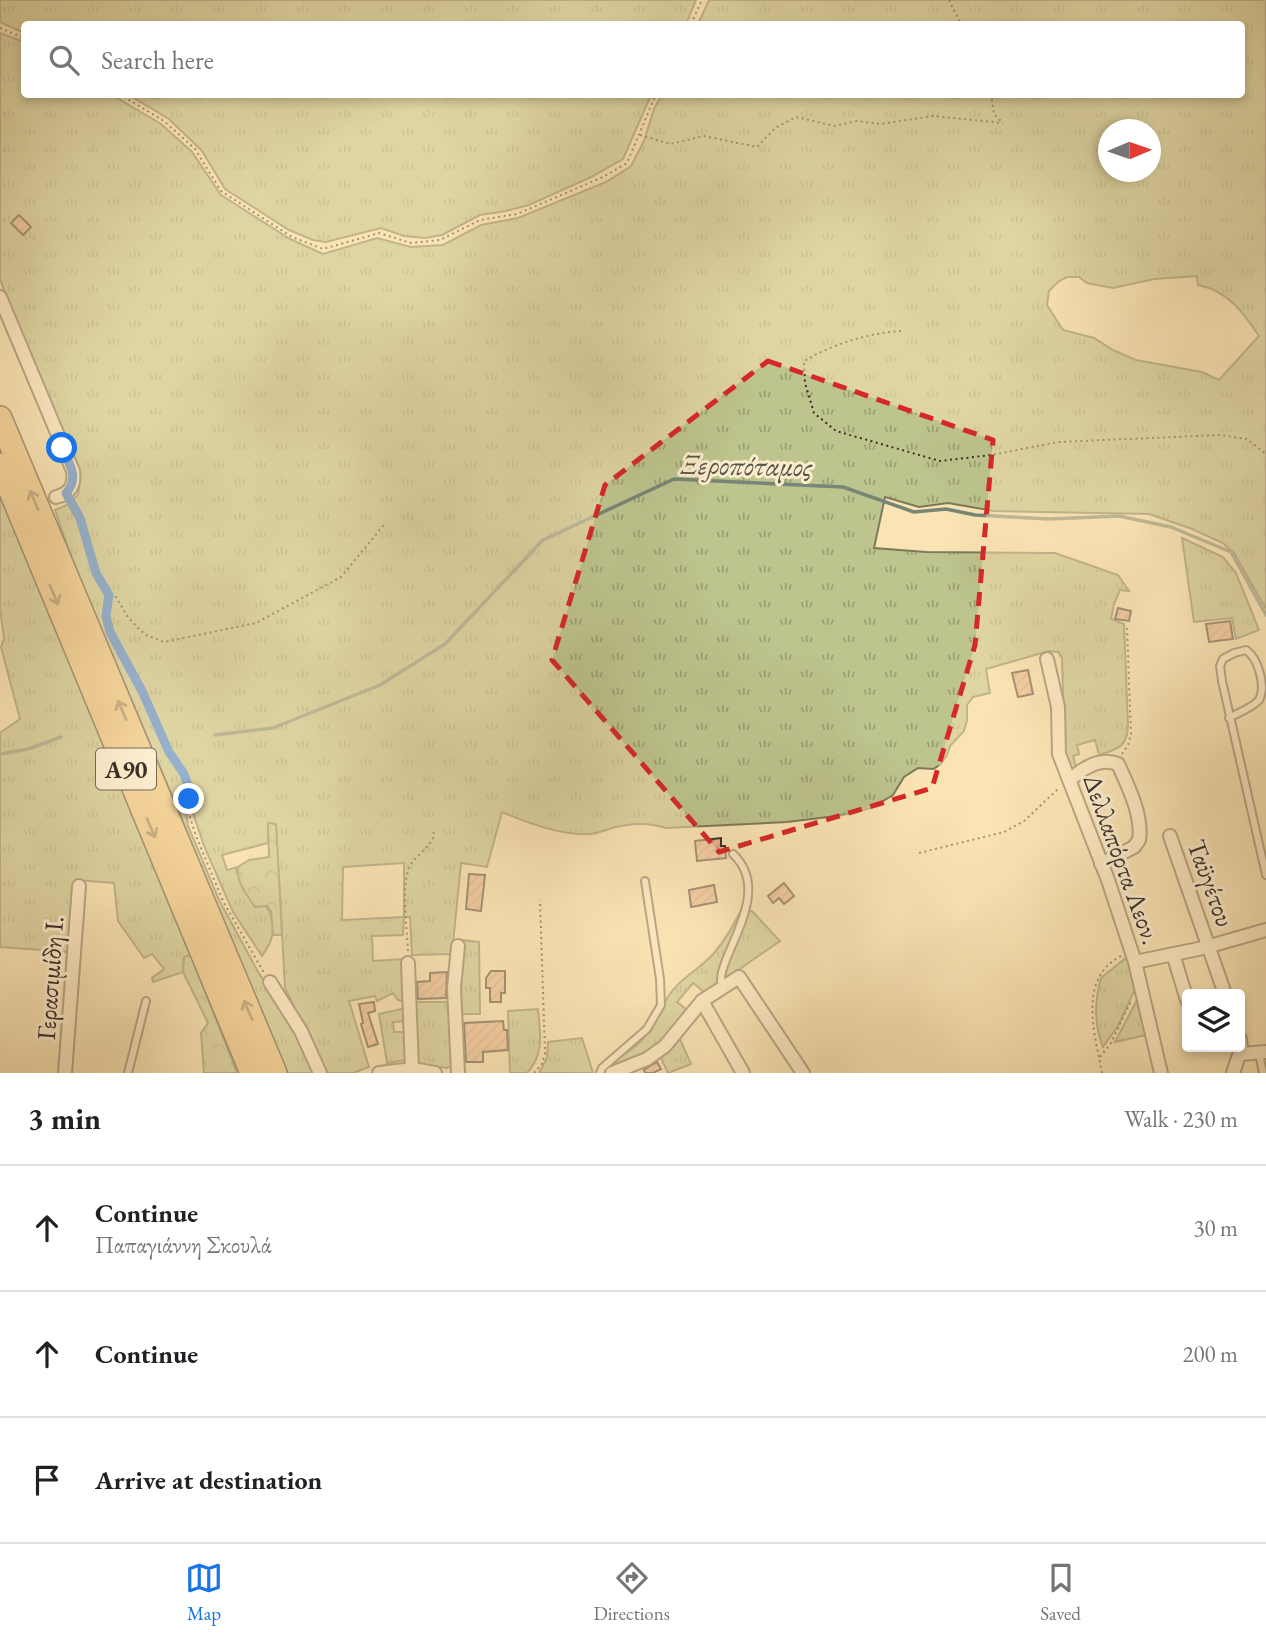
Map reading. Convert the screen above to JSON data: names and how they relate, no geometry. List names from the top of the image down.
{
  "streets": {
    "highway": ["Α90"],
    "street": ["Δελλαπόρτα Λεον.", "Ταϋγέτου", "Γερασιμίδη Ι."]
  },
  "crossings": [
    ["Δελλαπόρτα Λεον.", "Ταϋγέτου"]
  ],
  "water": ["Ξεροπόταμος"],
  "north": "right",
  "page": {
    "search": "Search here",
    "heading": ["3 min", "Walk · 230 m"],
    "list": [
      ["Continue", "Παπαγιάννη Σκουλά", "30 m"],
      ["Continue", "200 m"],
      "Arrive at destination"
    ],
    "nav": ["Map", "Directions", "Saved"]
  }
}
